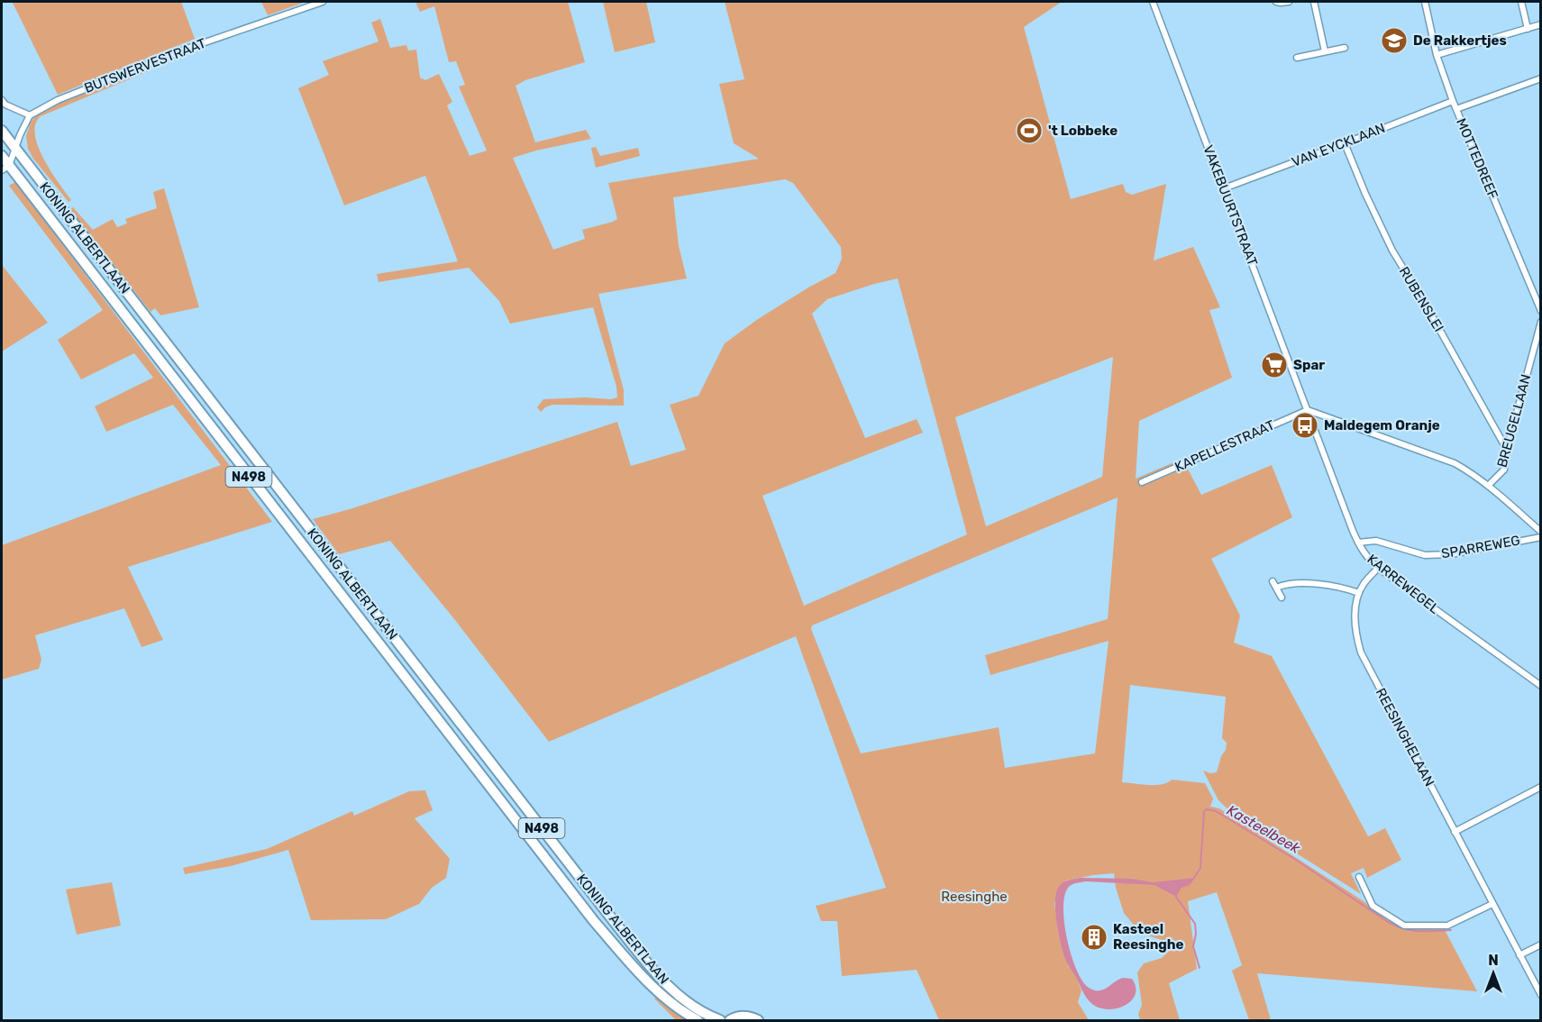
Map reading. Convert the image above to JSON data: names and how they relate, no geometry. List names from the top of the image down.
{
  "streets": {
    "main road": ["KONING ALBERTLAAN", "N498"],
    "street": [
      "BUTSWERVESTRAAT",
      "VAN EYCKLAAN",
      "MOTTEDREEF",
      "VAKEBUURTSTRAAT",
      "RUBENSLEI",
      "BREUGELLAAN",
      "KAPELLESTRAAT",
      "SPARREWEG",
      "KARREWEGEL",
      "REESINGHELAAN"
    ]
  },
  "crossings": [
    ["VAN EYCKLAAN", "MOTTEDREEF"],
    ["VAN EYCKLAAN", "VAKEBUURTSTRAAT"],
    ["VAN EYCKLAAN", "RUBENSLEI"],
    ["VAKEBUURTSTRAAT", "KAPELLESTRAAT"],
    ["VAKEBUURTSTRAAT", "KARREWEGEL"],
    ["RUBENSLEI", "BREUGELLAAN"],
    ["KAPELLESTRAAT", "KARREWEGEL"],
    ["SPARREWEG", "KARREWEGEL"],
    ["KARREWEGEL", "REESINGHELAAN"]
  ],
  "water": ["Kasteelbeek"],
  "parks": ["Reesinghe"],
  "places": {
    "school or university": ["De Rakkertjes"],
    "sports": ["'t Lobbeke"],
    "supermarket": ["Spar"],
    "bus stop": ["Maldegem Oranje"],
    "building": ["Kasteel Reesinghe"]
  },
  "north": "top"
}
